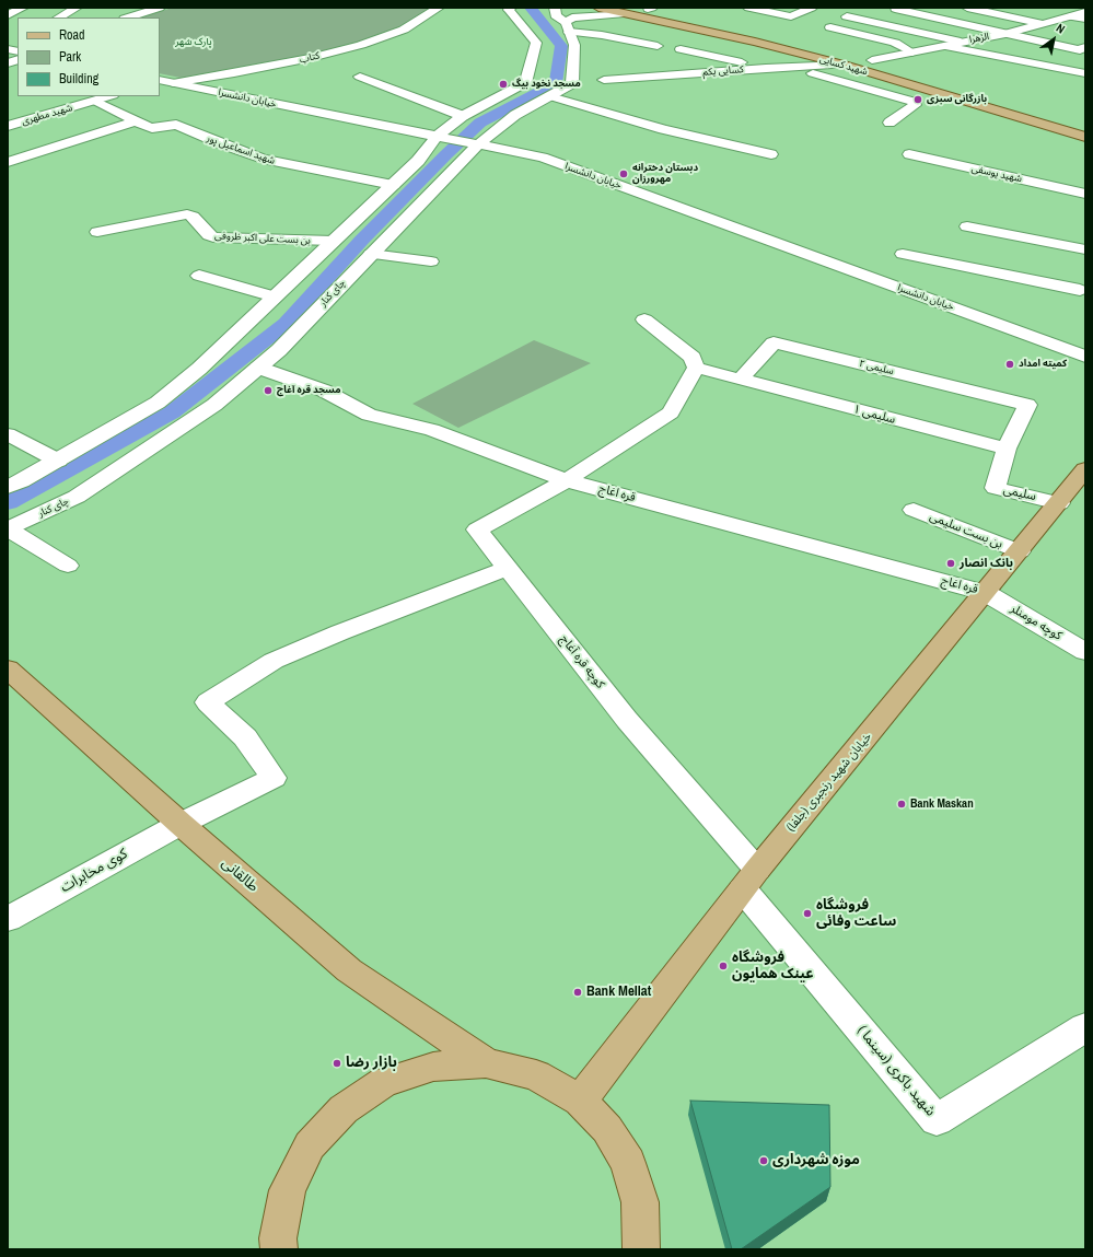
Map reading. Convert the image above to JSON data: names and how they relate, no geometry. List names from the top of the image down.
{
  "streets": {
    "main road": ["شهید کسایی", "خیابان شهید رنجبری (جلفا)", "طالقانی"],
    "street": [
      "الزهرا",
      "کتاب",
      "کسایی یکم",
      "خیابان دانشسرا",
      "شهید مطهری",
      "شهید اسماعیل پور",
      "شهید یوسفی",
      "بن بست علی اکبر ظروفی",
      "چای کنار",
      "سلیمی ۲",
      "سلیمی ۱",
      "قره اغاج",
      "سلیمی",
      "بن بست سلیمی",
      "کوچه مومنلر",
      "کوچه قره آغاج",
      "کوی مخابرات",
      "شهید باکری (سینما )"
    ]
  },
  "crossings": [
    ["الزهرا", "شهید کسایی"],
    ["کتاب", "خیابان دانشسرا"],
    ["شهید کسایی", "کسایی یکم"],
    ["خیابان دانشسرا", "چای کنار"],
    ["شهید مطهری", "شهید اسماعیل پور"],
    ["چای کنار", "قره اغاج"],
    ["سلیمی ۲", "سلیمی ۱"],
    ["سلیمی ۲", "سلیمی"],
    ["سلیمی ۱", "سلیمی"],
    ["قره اغاج", "کوچه مومنلر"],
    ["قره اغاج", "کوچه قره آغاج"],
    ["قره اغاج", "خیابان شهید رنجبری (جلفا)"],
    ["سلیمی", "خیابان شهید رنجبری (جلفا)"],
    ["بن بست سلیمی", "خیابان شهید رنجبری (جلفا)"],
    ["کوچه مومنلر", "خیابان شهید رنجبری (جلفا)"],
    ["کوچه قره آغاج", "خیابان شهید رنجبری (جلفا)"],
    ["کوچه قره آغاج", "کوی مخابرات"],
    ["کوچه قره آغاج", "شهید باکری (سینما )"],
    ["خیابان شهید رنجبری (جلفا)", "شهید باکری (سینما )"],
    ["کوی مخابرات", "طالقانی"]
  ],
  "parks": ["پارک شهر"],
  "places": [
    "مسجد نخود‌ بیگ",
    "بازرگانی سبزی",
    "دبستان دخترانه مهرورزان",
    "کمیته امداد",
    "مسجد قره آغاج",
    "بانک انصار",
    "Bank Maskan",
    "فروشگاه ساعت وفائی",
    "فروشگاه عینک همایون",
    "Bank Mellat",
    "بازار رضا",
    "موزه شهرداری"
  ],
  "legend": ["Road", "Park", "Building"],
  "north": "top right"
}
